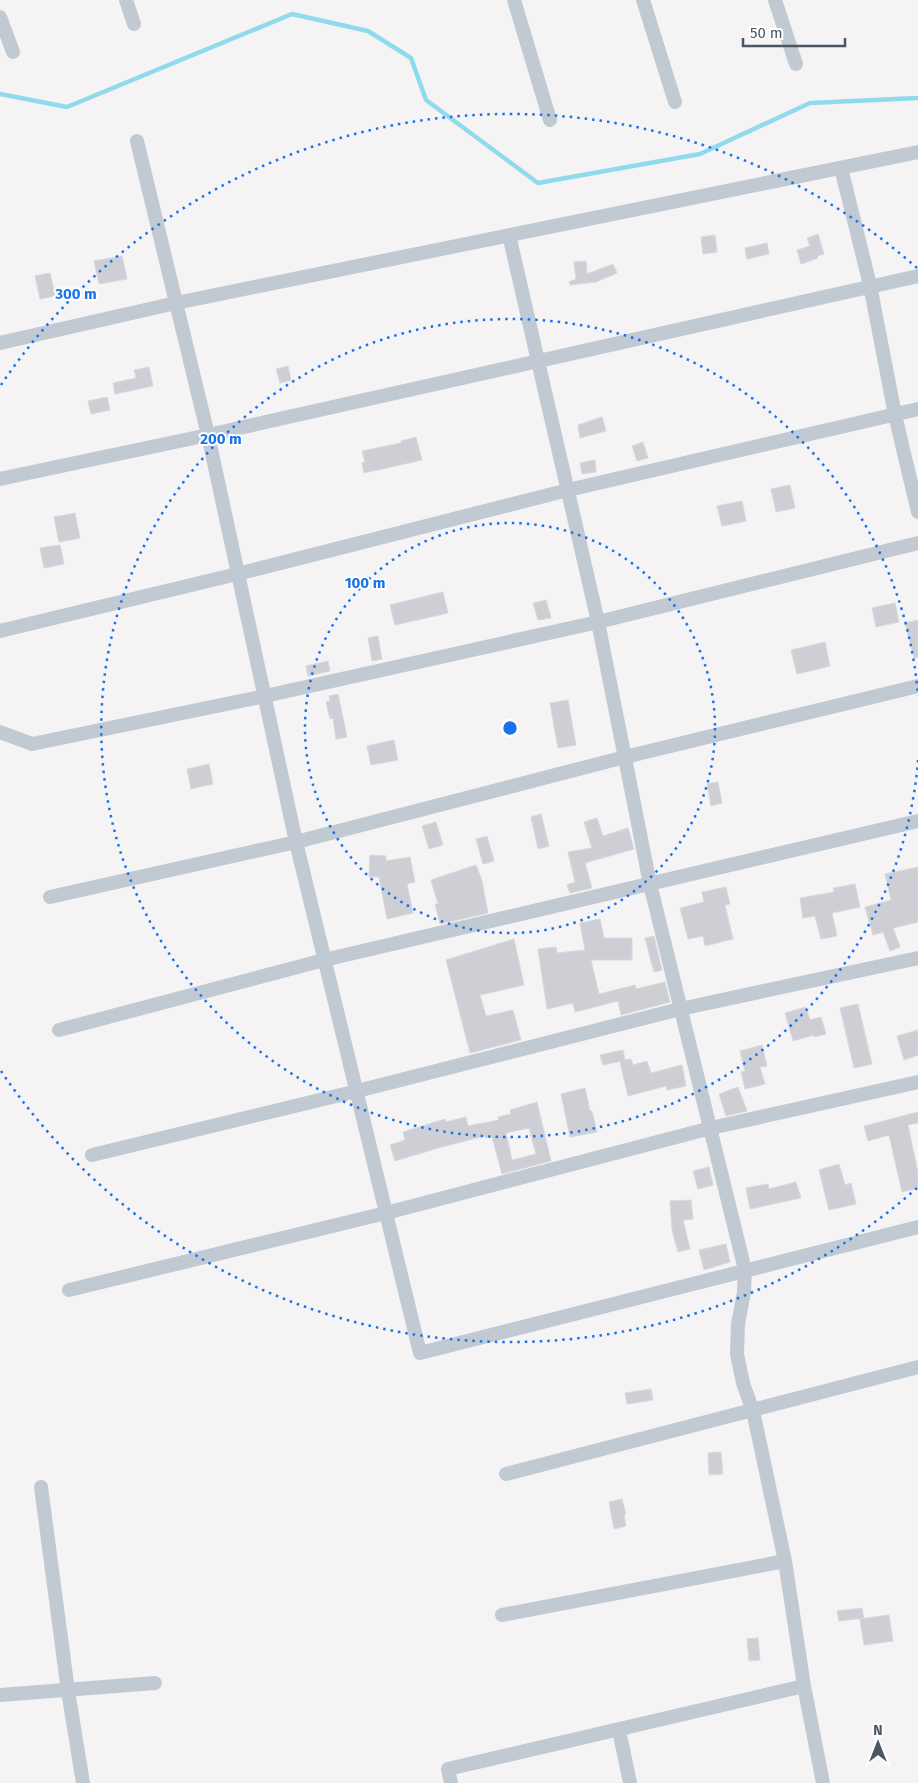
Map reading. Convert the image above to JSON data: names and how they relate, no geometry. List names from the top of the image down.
{
  "scale_bar": "50 m",
  "north": "top",
  "rings": ["300 m", "200 m", "100 m"]
}
